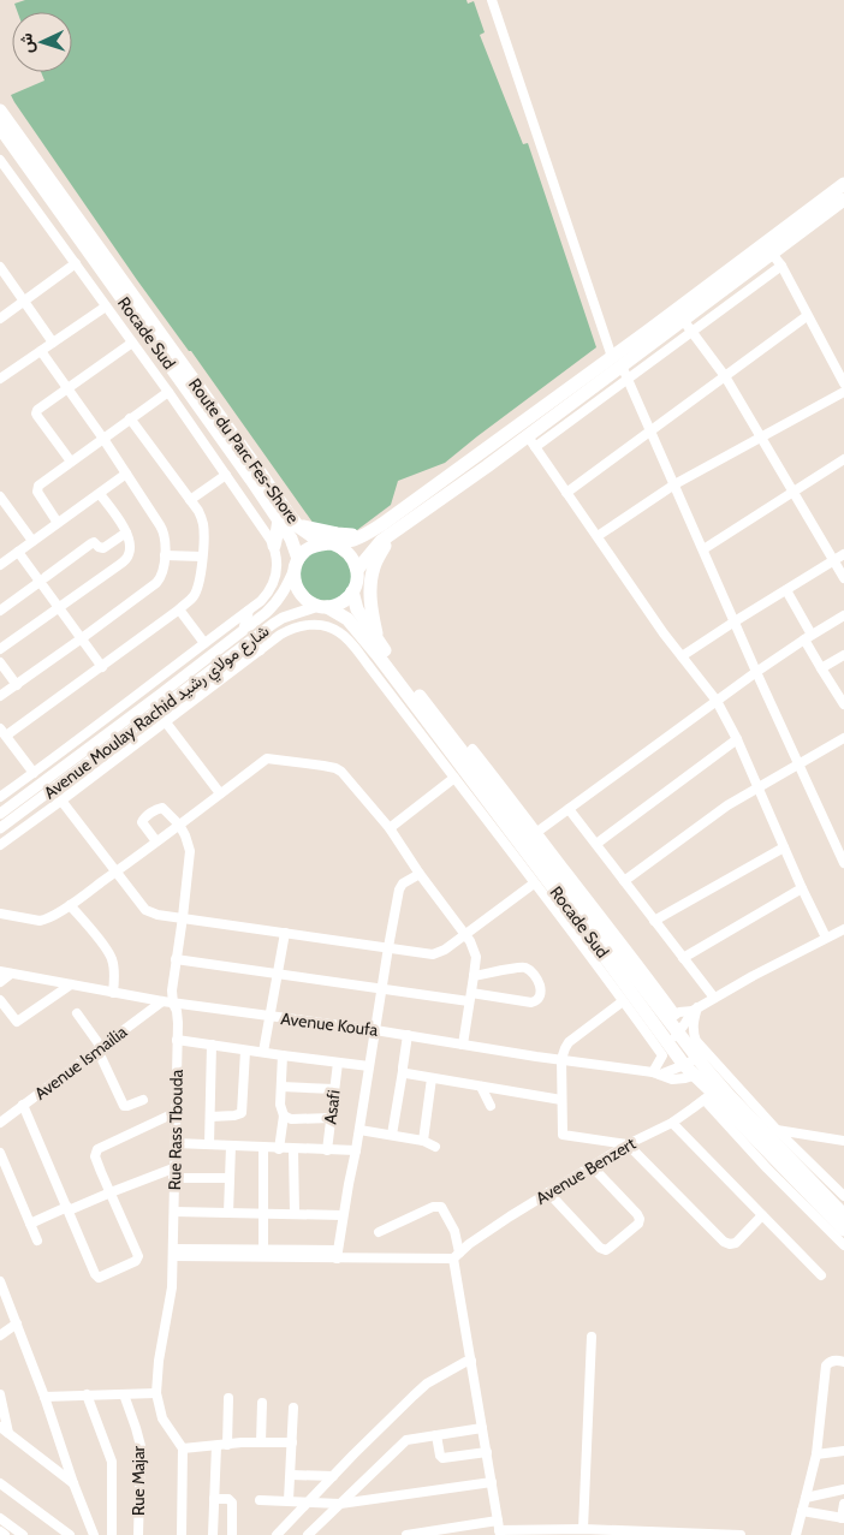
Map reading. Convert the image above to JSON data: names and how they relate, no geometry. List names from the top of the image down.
{
  "streets": {
    "highway": ["Rocade Sud", "Route du Parc Fes-Shore"],
    "main road": ["Avenue Moulay Rachid شارع مولاي رشيد"],
    "street": [
      "Avenue Koufa",
      "Avenue Ismailia",
      "Asafi",
      "Rue Rass Tbouda",
      "Avenue Benzert",
      "Rue Majar"
    ]
  },
  "crossings": [
    ["Rocade Sud", "Route du Parc Fes-Shore"],
    ["Rocade Sud", "Avenue Moulay Rachid شارع مولاي رشيد"],
    ["Rocade Sud", "Avenue Koufa"],
    ["Rocade Sud", "Avenue Benzert"],
    ["Route du Parc Fes-Shore", "Avenue Moulay Rachid شارع مولاي رشيد"],
    ["Avenue Koufa", "Avenue Ismailia"],
    ["Avenue Koufa", "Rue Rass Tbouda"]
  ],
  "north": "left"
}
